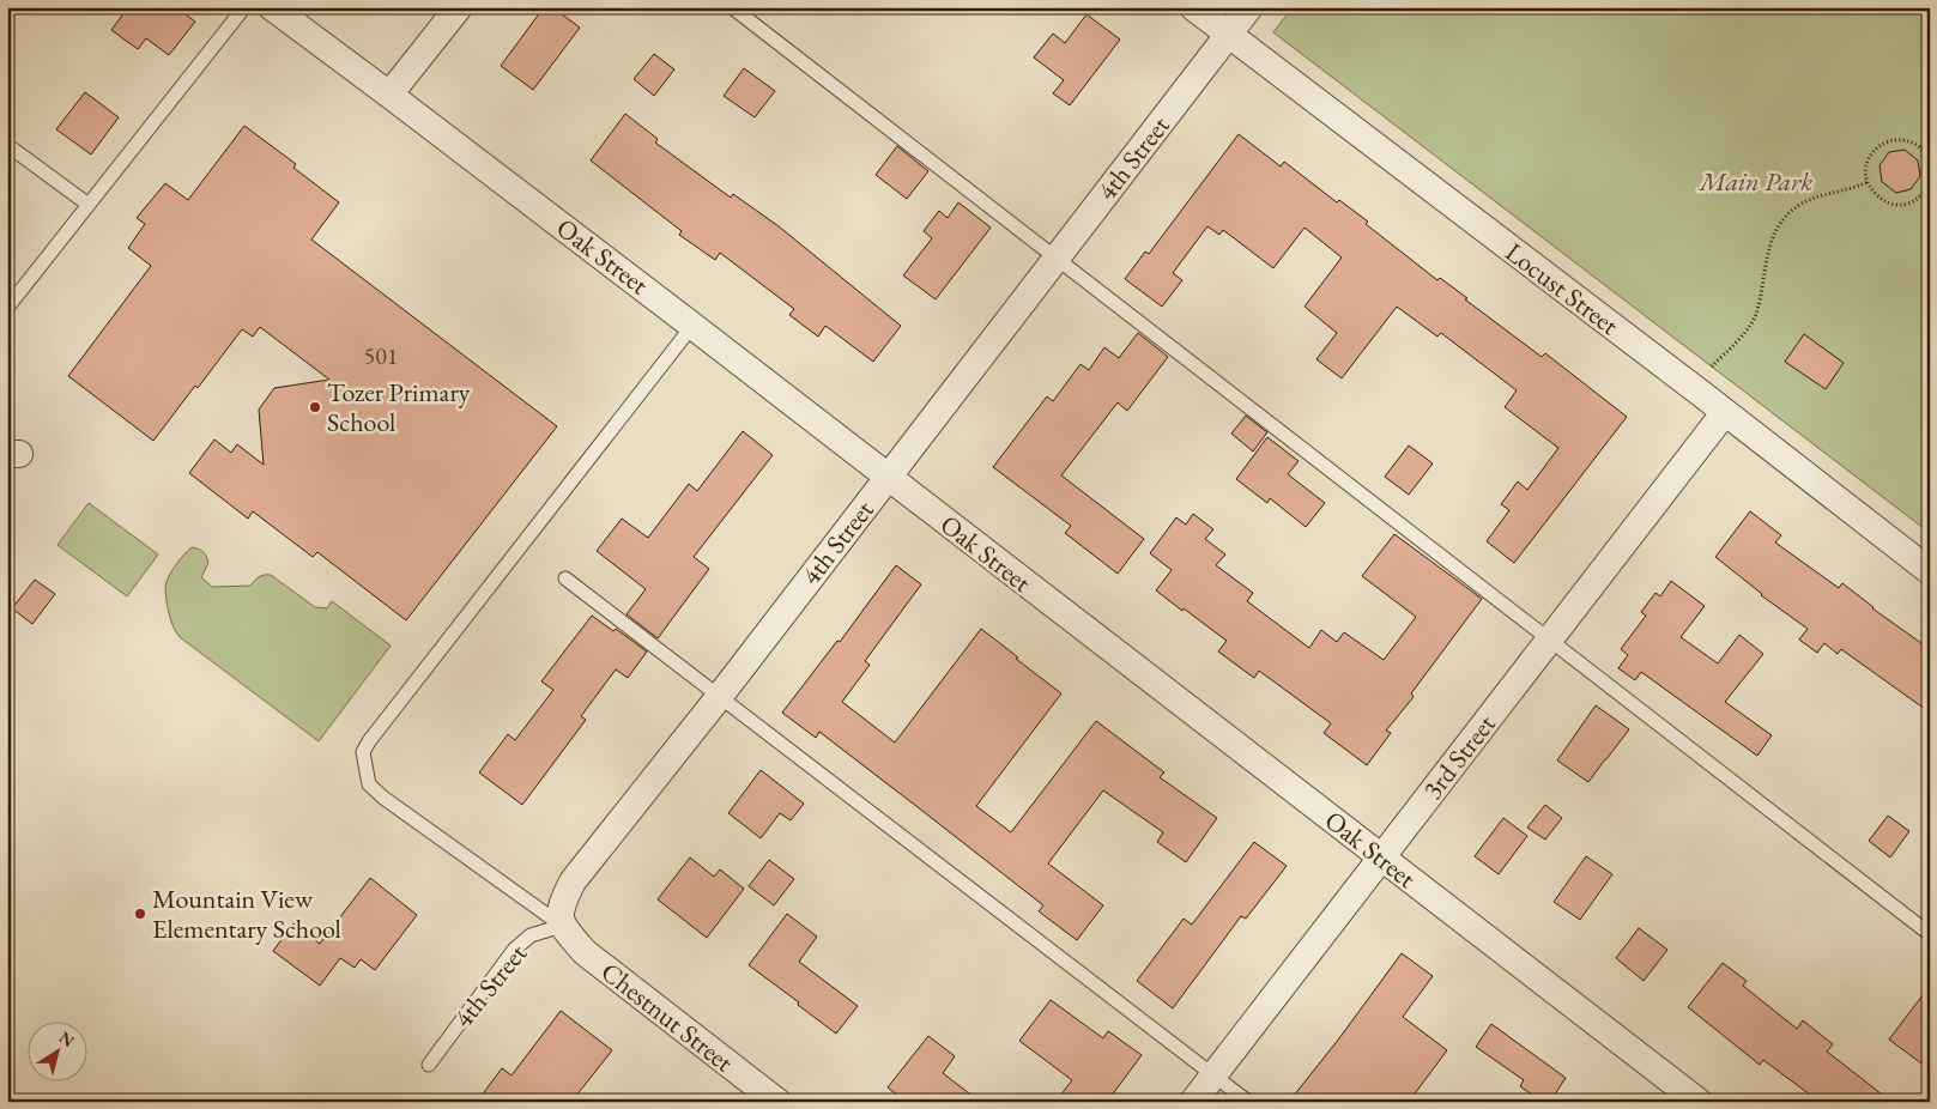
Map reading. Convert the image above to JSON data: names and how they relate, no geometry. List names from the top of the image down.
{
  "streets": {
    "street": [
      "4th Street",
      "Oak Street",
      "Locust Street",
      "3rd Street",
      "Chestnut Street"
    ]
  },
  "crossings": [
    ["4th Street", "Oak Street"],
    ["4th Street", "Locust Street"],
    ["4th Street", "Chestnut Street"],
    ["Oak Street", "3rd Street"],
    ["Locust Street", "3rd Street"]
  ],
  "parks": ["Main Park"],
  "places": ["Tozer Primary School", "Mountain View Elementary School"],
  "house_numbers": ["501"],
  "north": "top right"
}
